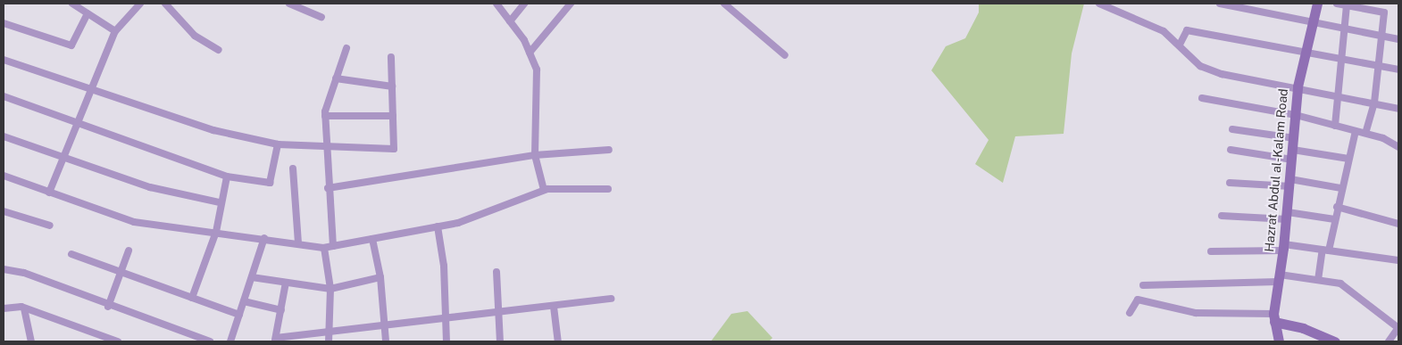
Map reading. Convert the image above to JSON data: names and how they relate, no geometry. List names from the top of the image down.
{
  "streets": {
    "street": ["Hazrat Abdul al-Kalam Road"]
  }
}
